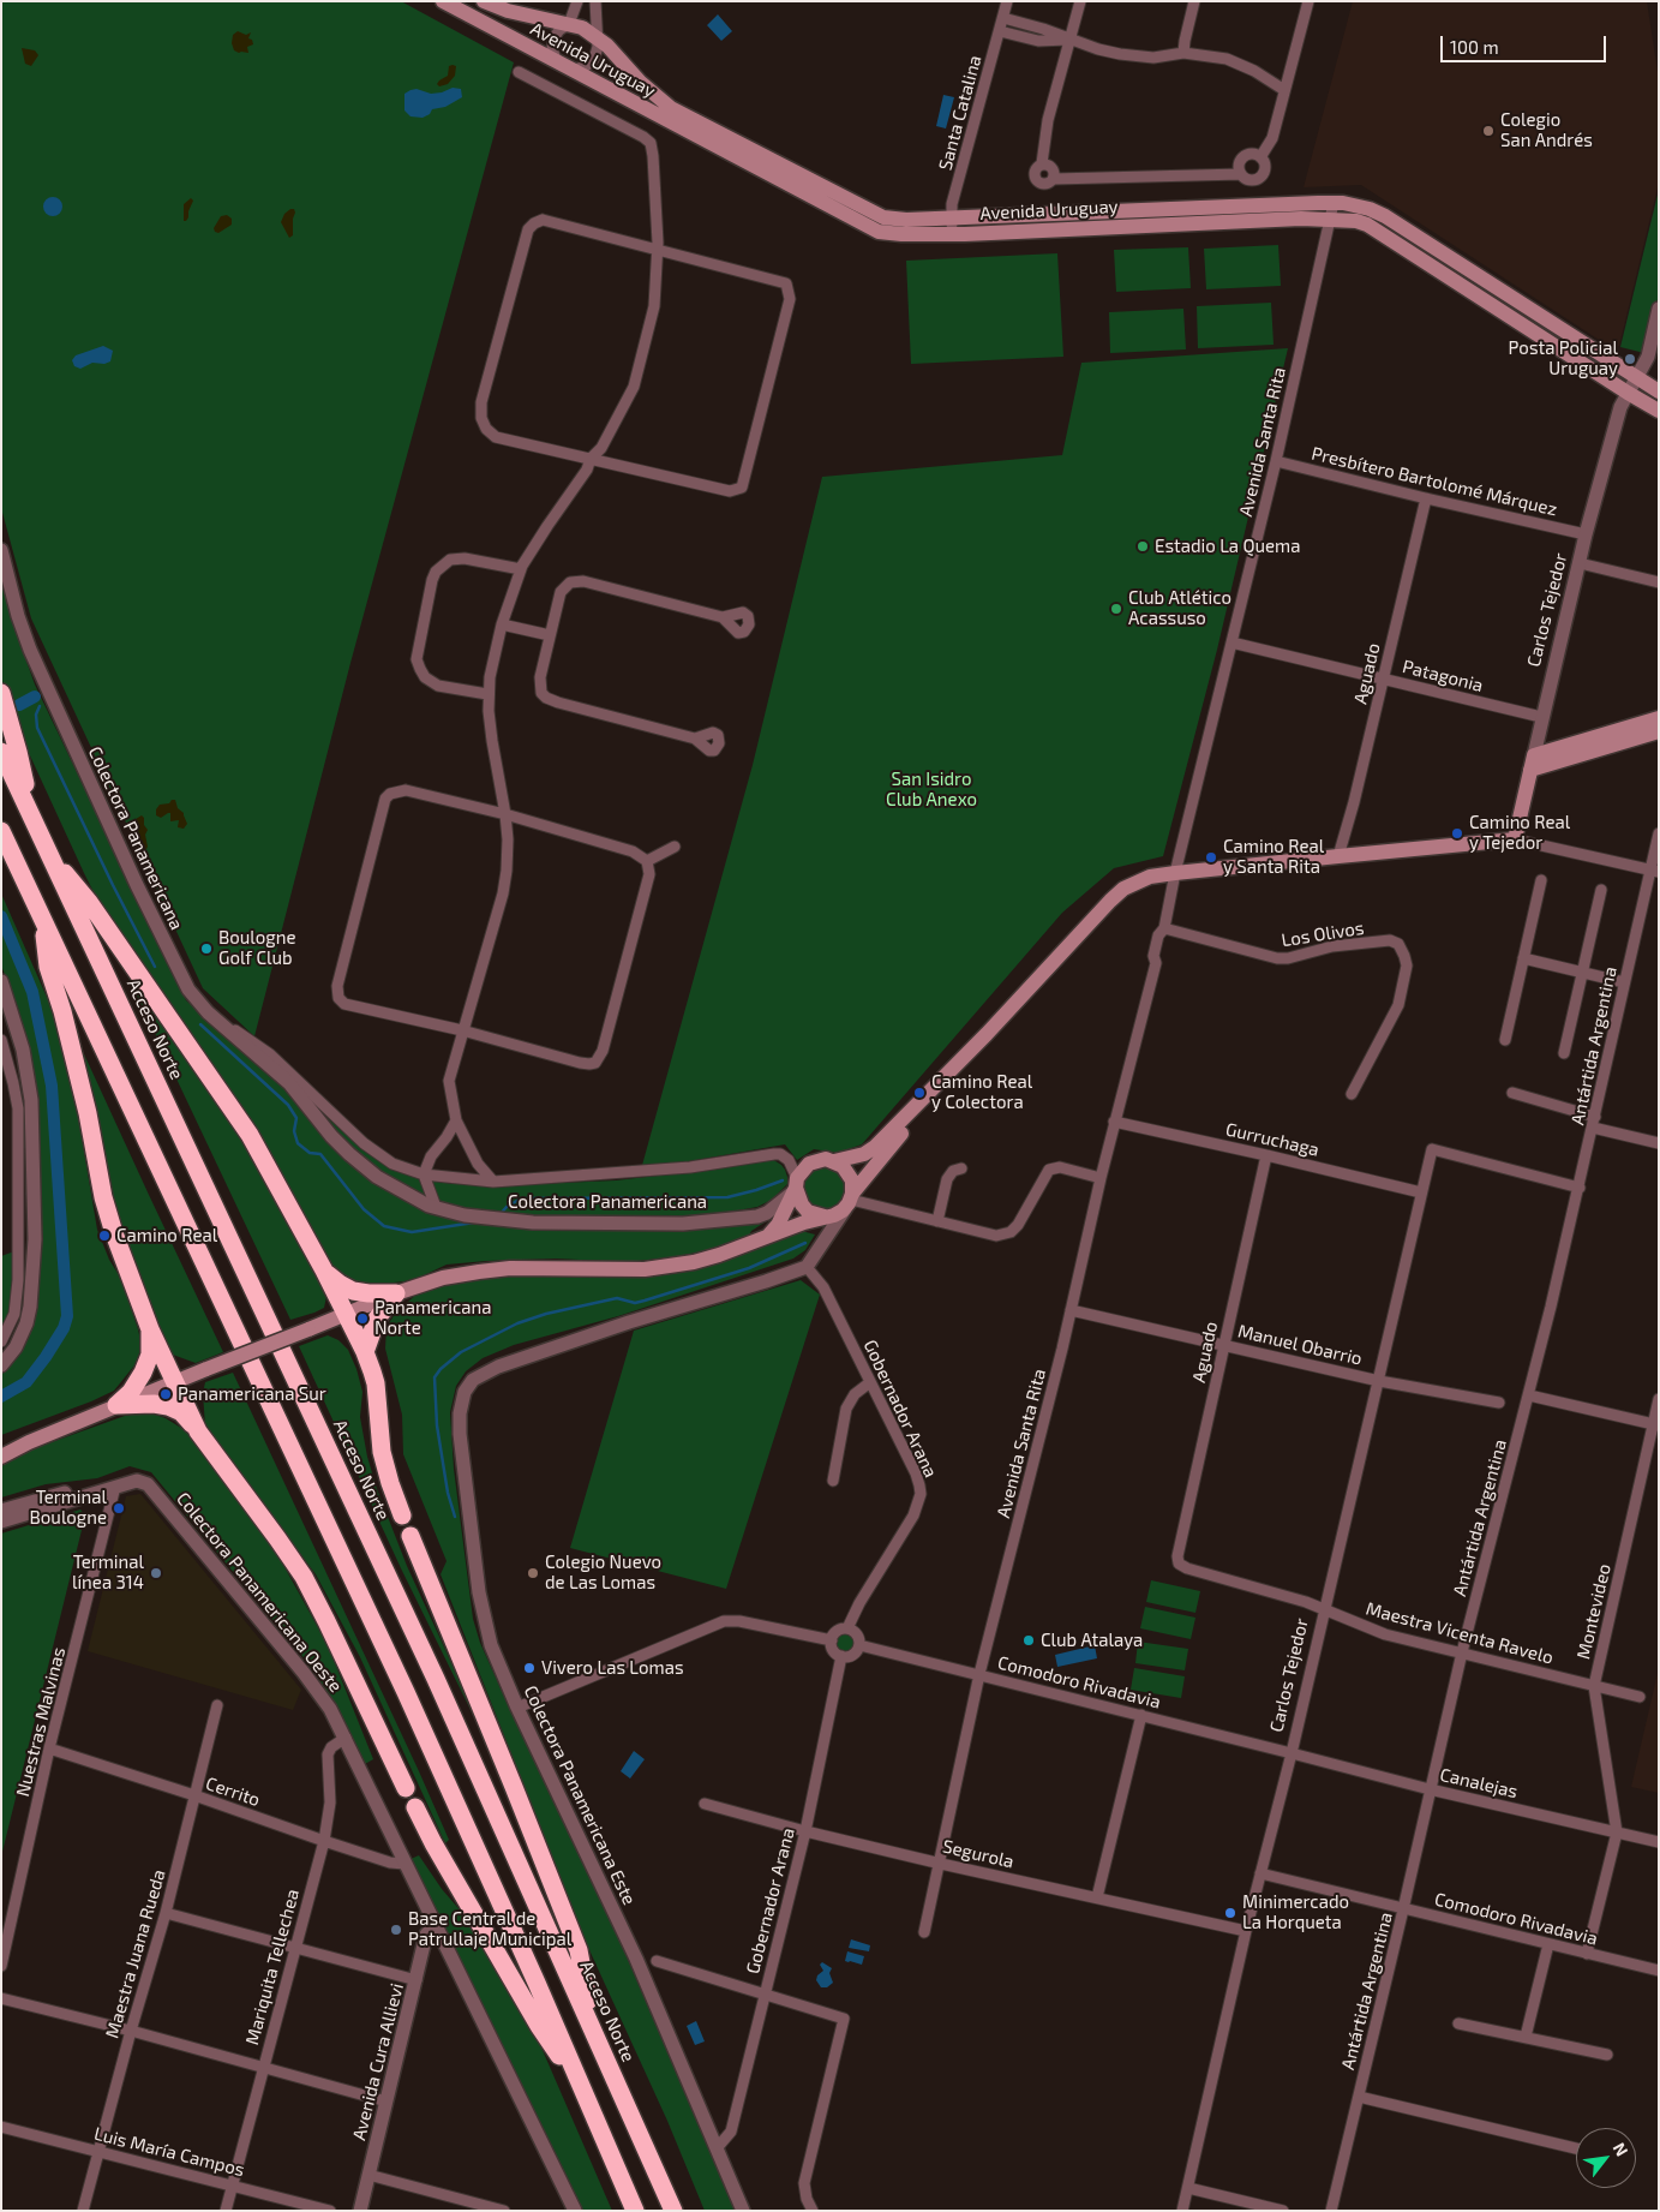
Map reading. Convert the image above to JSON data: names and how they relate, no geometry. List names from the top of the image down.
{
  "streets": {
    "highway": ["Acceso Norte"],
    "main road": ["Avenida Uruguay", "Carlos Tejedor"],
    "street": [
      "Santa Catalina",
      "Avenida Santa Rita",
      "Presbítero Bartolomé Márquez",
      "Aguado",
      "Patagonia",
      "Colectora Panamericana",
      "Los Olivos",
      "Antártida Argentina",
      "Gurruchaga",
      "Manuel Obarrio",
      "Gobernador Arana",
      "Colectora Panamericana Oeste",
      "Montevideo",
      "Maestra Vicenta Ravelo",
      "Comodoro Rivadavia",
      "Nuestras Malvinas",
      "Canalejas",
      "Cerrito",
      "Colectora Panamericana Este",
      "Segurola",
      "Maestra Juana Rueda",
      "Mariquita Tellechea",
      "Avenida Cura Allievi",
      "Luis María Campos"
    ]
  },
  "crossings": [
    ["Avenida Uruguay", "Santa Catalina"],
    ["Avenida Uruguay", "Avenida Santa Rita"],
    ["Avenida Uruguay", "Carlos Tejedor"],
    ["Avenida Santa Rita", "Presbítero Bartolomé Márquez"],
    ["Avenida Santa Rita", "Patagonia"],
    ["Avenida Santa Rita", "Los Olivos"],
    ["Avenida Santa Rita", "Gurruchaga"],
    ["Avenida Santa Rita", "Manuel Obarrio"],
    ["Avenida Santa Rita", "Comodoro Rivadavia"],
    ["Avenida Santa Rita", "Segurola"],
    ["Presbítero Bartolomé Márquez", "Carlos Tejedor"],
    ["Presbítero Bartolomé Márquez", "Aguado"],
    ["Carlos Tejedor", "Patagonia"],
    ["Carlos Tejedor", "Antártida Argentina"],
    ["Carlos Tejedor", "Gurruchaga"],
    ["Carlos Tejedor", "Manuel Obarrio"],
    ["Carlos Tejedor", "Maestra Vicenta Ravelo"],
    ["Carlos Tejedor", "Comodoro Rivadavia"],
    ["Carlos Tejedor", "Canalejas"],
    ["Carlos Tejedor", "Segurola"],
    ["Aguado", "Patagonia"],
    ["Aguado", "Gurruchaga"],
    ["Aguado", "Manuel Obarrio"],
    ["Aguado", "Maestra Vicenta Ravelo"],
    ["Antártida Argentina", "Maestra Vicenta Ravelo"],
    ["Antártida Argentina", "Comodoro Rivadavia"],
    ["Antártida Argentina", "Canalejas"],
    ["Gobernador Arana", "Comodoro Rivadavia"],
    ["Gobernador Arana", "Colectora Panamericana Este"],
    ["Gobernador Arana", "Segurola"],
    ["Colectora Panamericana Oeste", "Nuestras Malvinas"],
    ["Colectora Panamericana Oeste", "Cerrito"],
    ["Colectora Panamericana Oeste", "Mariquita Tellechea"],
    ["Colectora Panamericana Oeste", "Avenida Cura Allievi"],
    ["Montevideo", "Maestra Vicenta Ravelo"],
    ["Montevideo", "Canalejas"],
    ["Comodoro Rivadavia", "Canalejas"],
    ["Nuestras Malvinas", "Cerrito"],
    ["Cerrito", "Maestra Juana Rueda"],
    ["Cerrito", "Mariquita Tellechea"],
    ["Maestra Juana Rueda", "Luis María Campos"],
    ["Mariquita Tellechea", "Luis María Campos"]
  ],
  "parks": ["San Isidro Club Anexo"],
  "places": [
    "Colegio San Andrés",
    "Posta Policial Uruguay",
    "Estadio La Quema",
    "Club Atlético Acassuso",
    "Camino Real y Tejedor",
    "Camino Real y Santa Rita",
    "Boulogne Golf Club",
    "Camino Real y Colectora",
    "Camino Real",
    "Panamericana Norte",
    "Panamericana Sur",
    "Terminal Boulogne",
    "Terminal línea 314",
    "Colegio Nuevo de Las Lomas",
    "Club Atalaya",
    "Vivero Las Lomas",
    "Minimercado La Horqueta",
    "Base Central de Patrullaje Municipal"
  ],
  "scale_bar": "100 m",
  "north": "top right"
}
